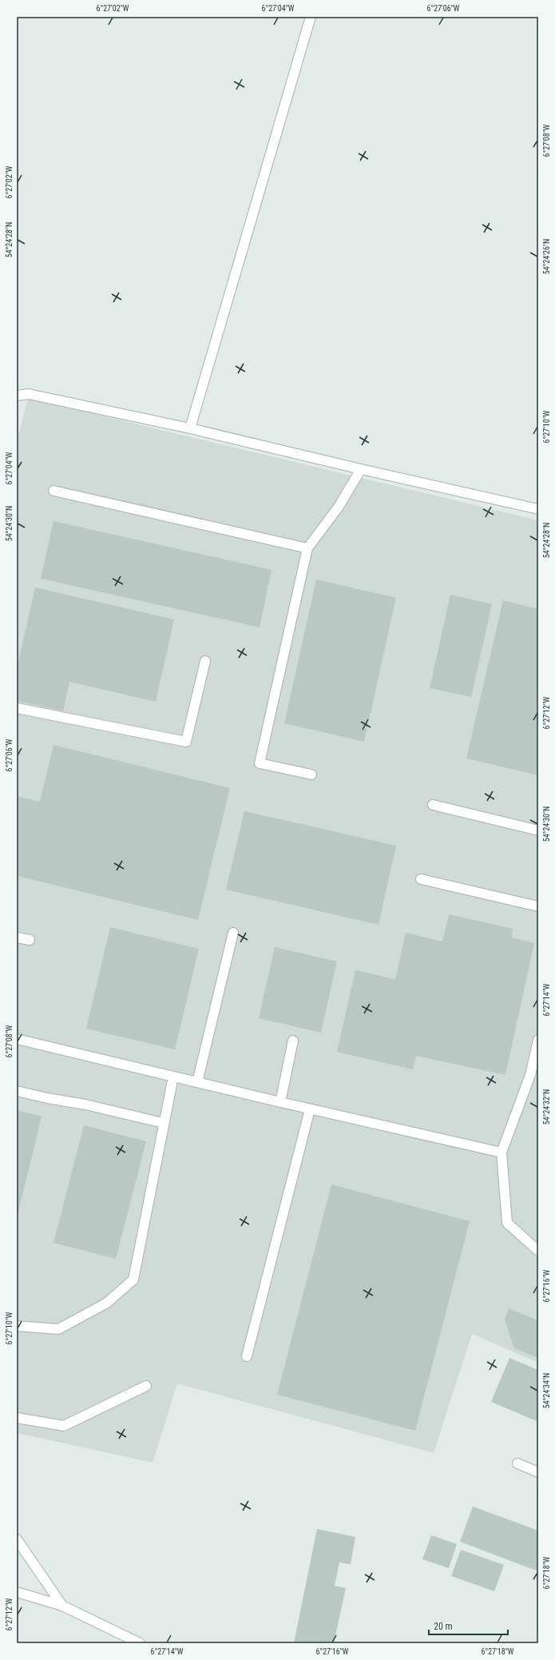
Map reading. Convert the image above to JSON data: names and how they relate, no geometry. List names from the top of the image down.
{
  "scale_bar": "20 m",
  "coordinates": [
    "6°27'02\"W",
    "6°27'04\"W",
    "6°27'06\"W",
    "6°27'08\"W",
    "54°24'28\"N",
    "54°24'26\"N",
    "6°27'10\"W",
    "54°24'30\"N",
    "6°27'12\"W",
    "6°27'14\"W",
    "54°24'32\"N",
    "6°27'16\"W",
    "54°24'34\"N",
    "6°27'18\"W"
  ]
}
